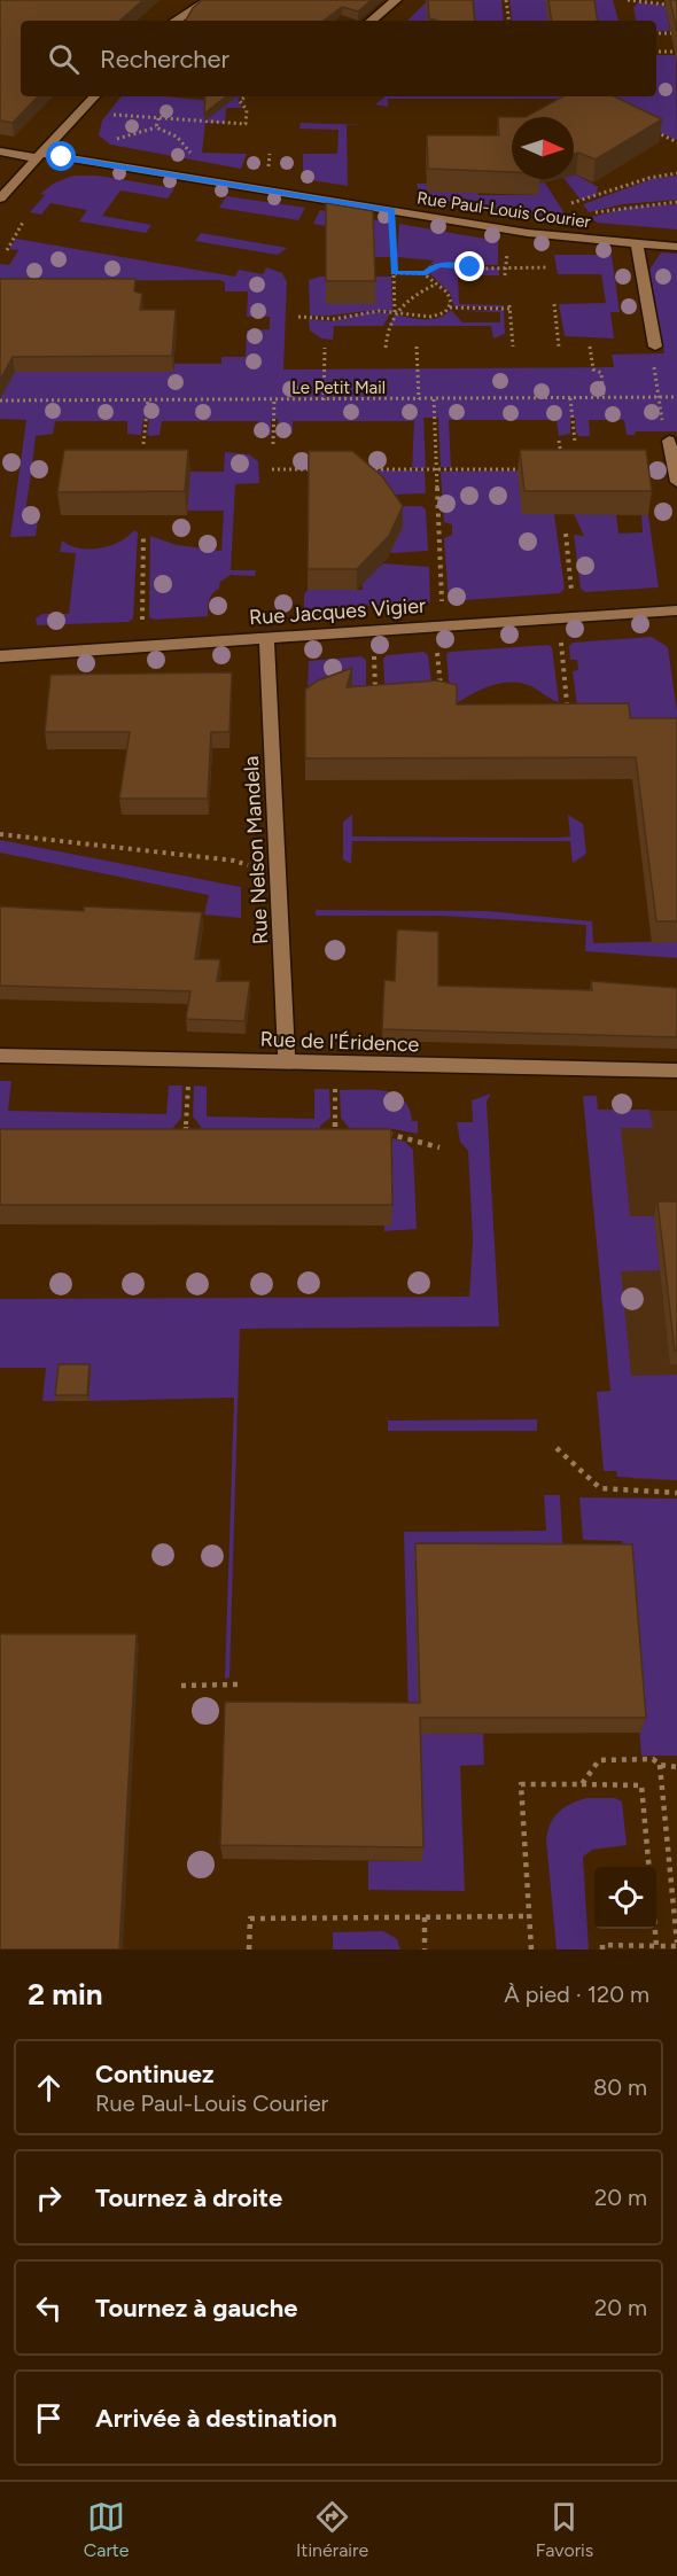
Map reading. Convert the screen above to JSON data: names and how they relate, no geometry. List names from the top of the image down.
{
  "streets": {
    "street": [
      "Rue Paul-Louis Courier",
      "Rue Jacques Vigier",
      "Rue Nelson Mandela",
      "Rue de l'Éridence"
    ],
    "path": ["Le Petit Mail"]
  },
  "crossings": [
    ["Rue Jacques Vigier", "Rue Nelson Mandela"],
    ["Rue Nelson Mandela", "Rue de l'Éridence"]
  ],
  "north": "right",
  "page": {
    "search": "Rechercher",
    "heading": ["2 min", "À pied · 120 m"],
    "list": [
      ["Continuez", "Rue Paul-Louis Courier", "80 m"],
      ["Tournez à droite", "20 m"],
      ["Tournez à gauche", "20 m"],
      "Arrivée à destination"
    ],
    "nav": ["Carte", "Itinéraire", "Favoris"]
  }
}
